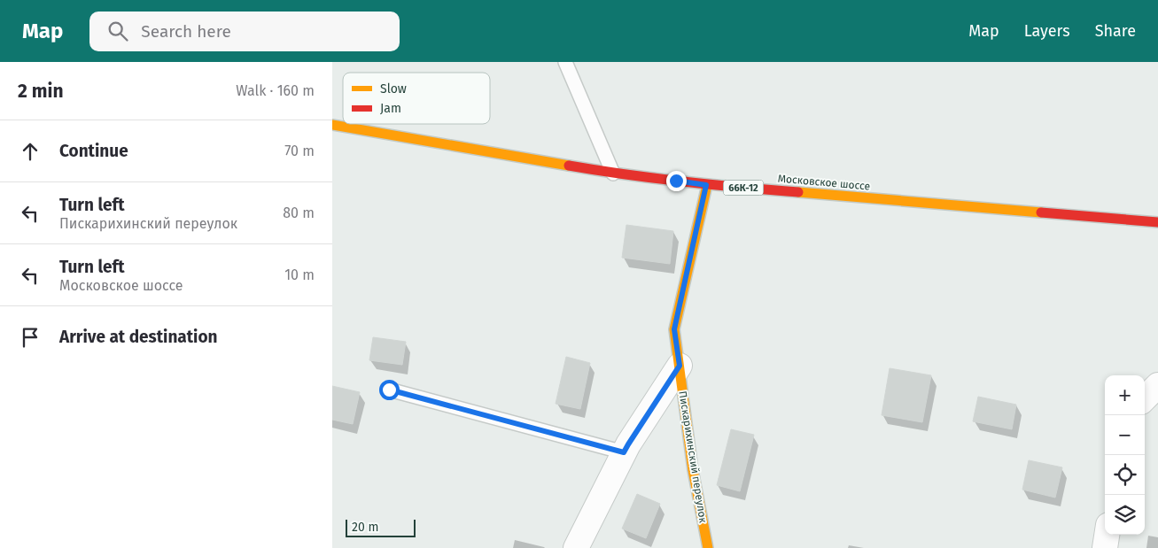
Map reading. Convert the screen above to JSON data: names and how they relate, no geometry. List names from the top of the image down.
{
  "streets": {
    "main road": ["Московское шоссе", "66К-12", "Пискарихинский переулок"]
  },
  "crossings": [
    ["Московское шоссе", "Пискарихинский переулок"]
  ],
  "legend": ["Slow", "Jam"],
  "scale_bar": "20 m",
  "page": {
    "header": "Map",
    "search": "Search here",
    "nav": ["Map", "Layers", "Share"],
    "heading": ["2 min", "Walk · 160 m"],
    "list": [
      ["Continue", "70 m"],
      ["Turn left", "Пискарихинский переулок", "80 m"],
      ["Turn left", "Московское шоссе", "10 m"],
      "Arrive at destination"
    ],
    "map_buttons": ["+", "−"],
    "scale": "20 m"
  }
}
